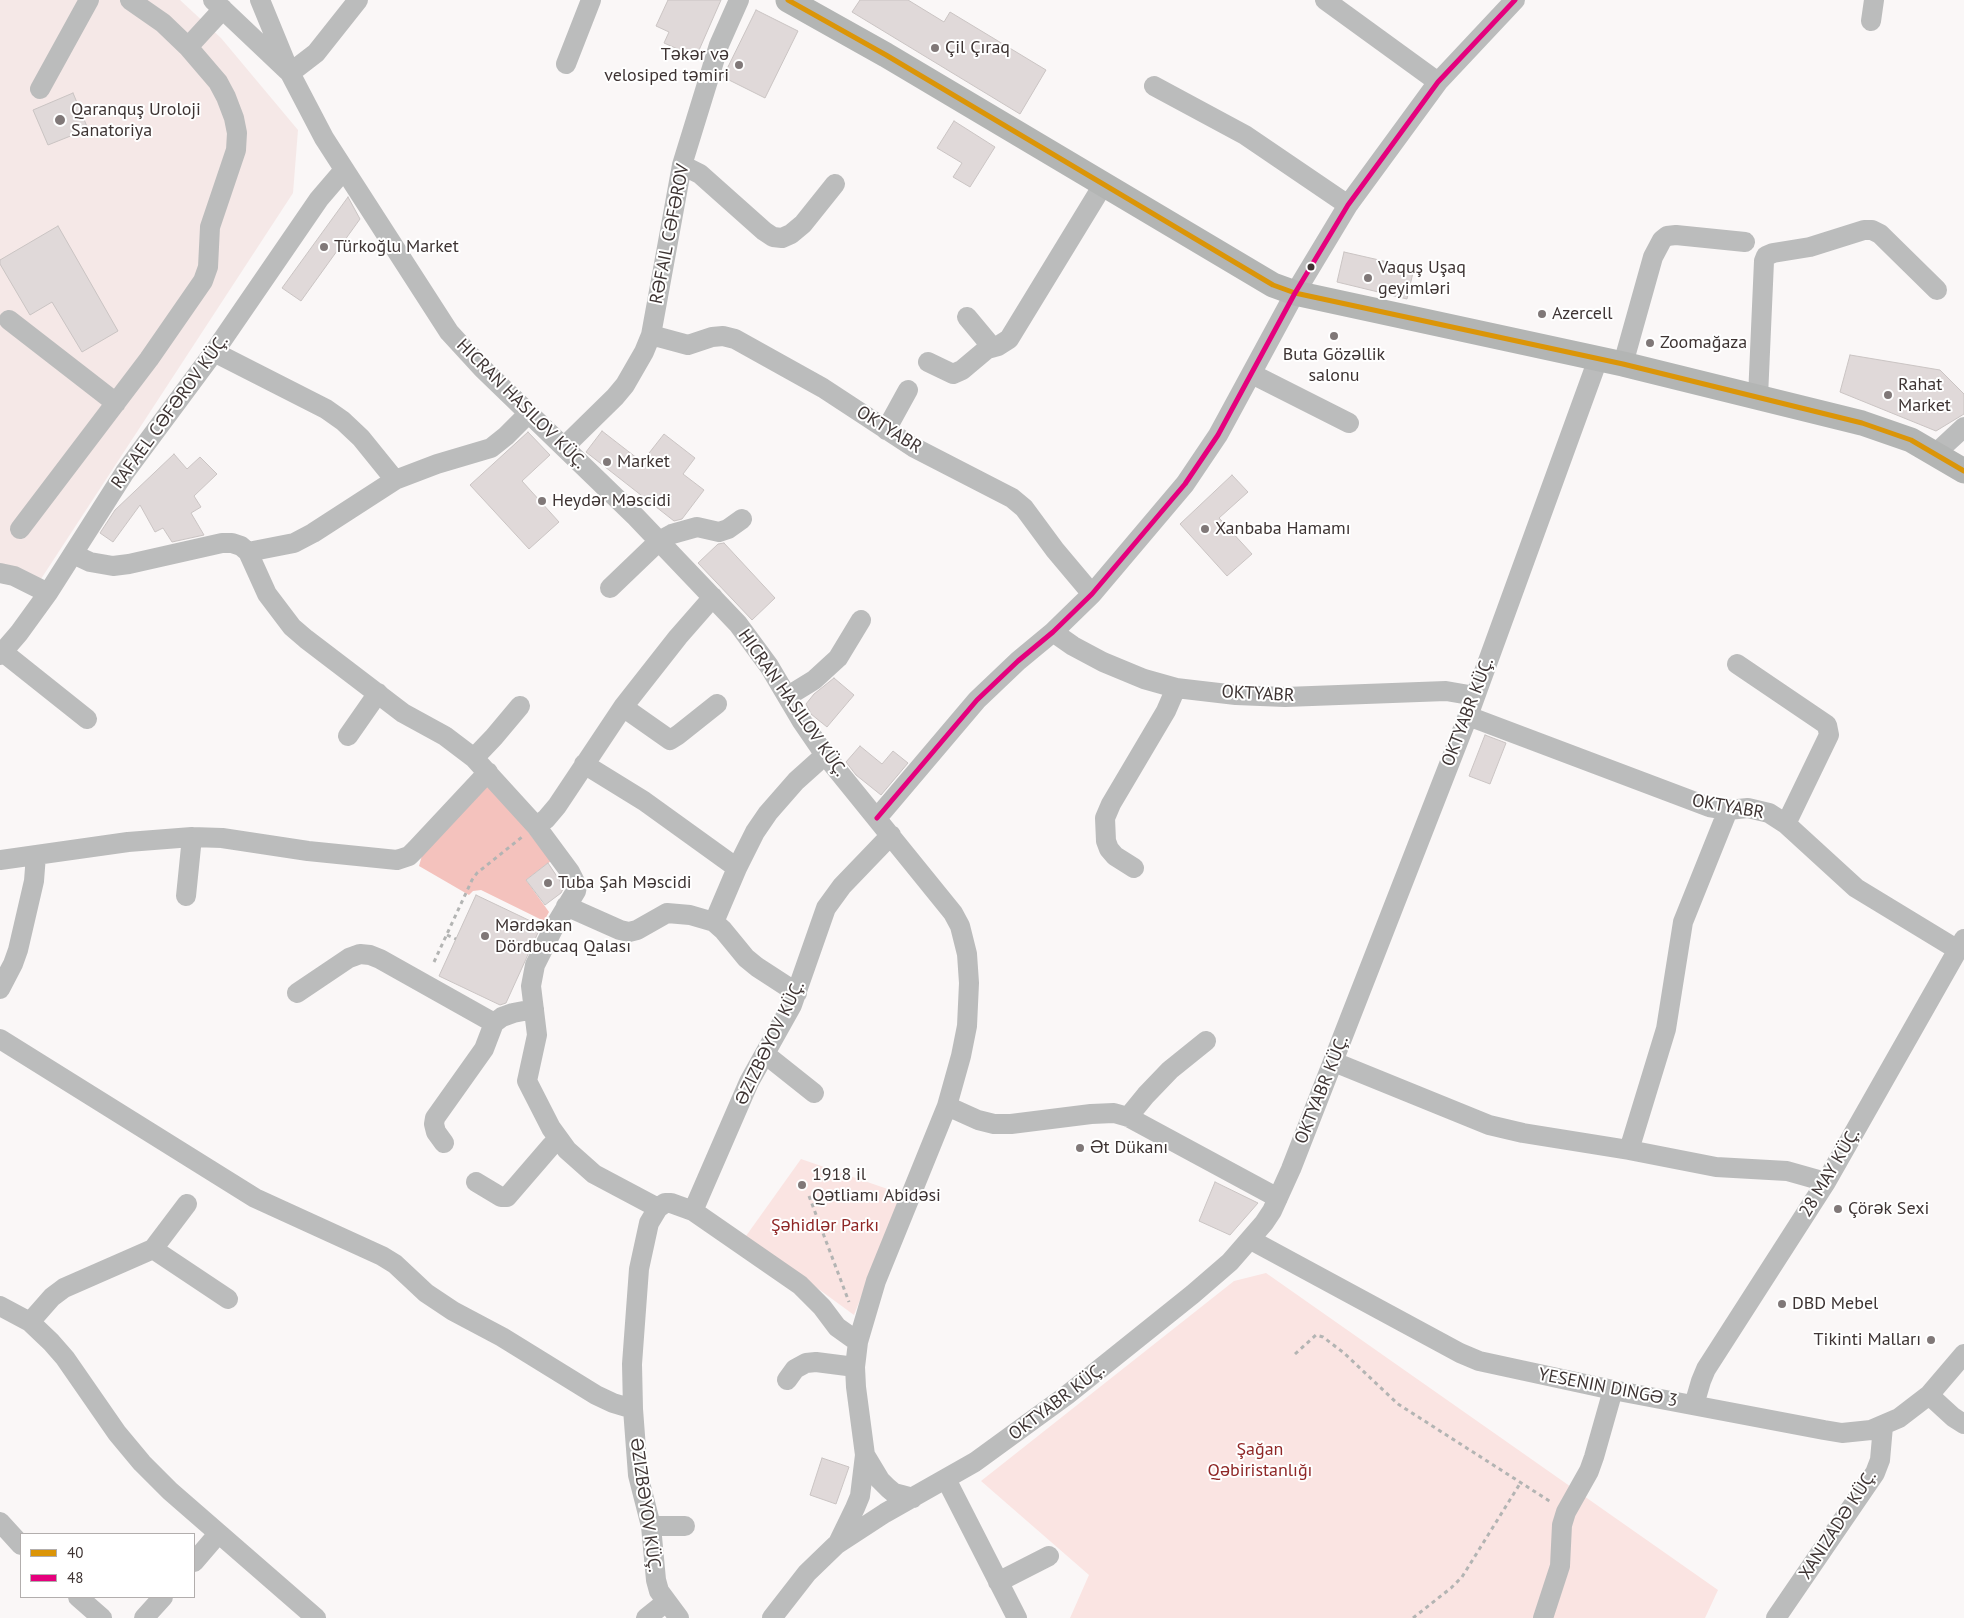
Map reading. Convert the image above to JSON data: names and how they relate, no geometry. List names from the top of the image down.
{
  "streets": {
    "street": [
      "RƏFAIL CƏFƏROV",
      "HICRAN HASILOV KÜÇ.",
      "RAFAEL CƏFƏROV KÜÇ.",
      "OKTYABR",
      "OKTYABR KÜÇ.",
      "ƏZIZBƏYOV KÜÇ.",
      "28 MAY KÜÇ."
    ]
  },
  "crossings": [
    ["RƏFAIL CƏFƏROV", "HICRAN HASILOV KÜÇ."],
    ["RƏFAIL CƏFƏROV", "OKTYABR"],
    ["HICRAN HASILOV KÜÇ.", "RAFAEL CƏFƏROV KÜÇ."],
    ["HICRAN HASILOV KÜÇ.", "ƏZIZBƏYOV KÜÇ."],
    ["OKTYABR", "OKTYABR KÜÇ."],
    ["OKTYABR", "28 MAY KÜÇ."]
  ],
  "parks": ["Şəhidlər Parkı", "Şağan Qəbiristanlığı"],
  "places": [
    "Çil Çıraq",
    "Təkər və velosiped təmiri",
    "Qaranquş Uroloji Sanatoriya",
    "Türkoğlu Market",
    "Vaquş Uşaq geyimləri",
    "Azercell",
    "Buta Gözəllik salonu",
    "Zoomağaza",
    "Rahat Market",
    "Market",
    "Heydər Məscidi",
    "Xanbaba Hamamı",
    "Tuba Şah Məscidi",
    "Mərdəkan Dördbucaq Qalası",
    "Ət Dükanı",
    "1918 il Qətliamı Abidəsi",
    "Çörək Sexi",
    "DBD Mebel",
    "Tikinti Malları"
  ],
  "lines": ["transit line 40", "transit line 48"],
  "legend": ["40", "48"]
}
